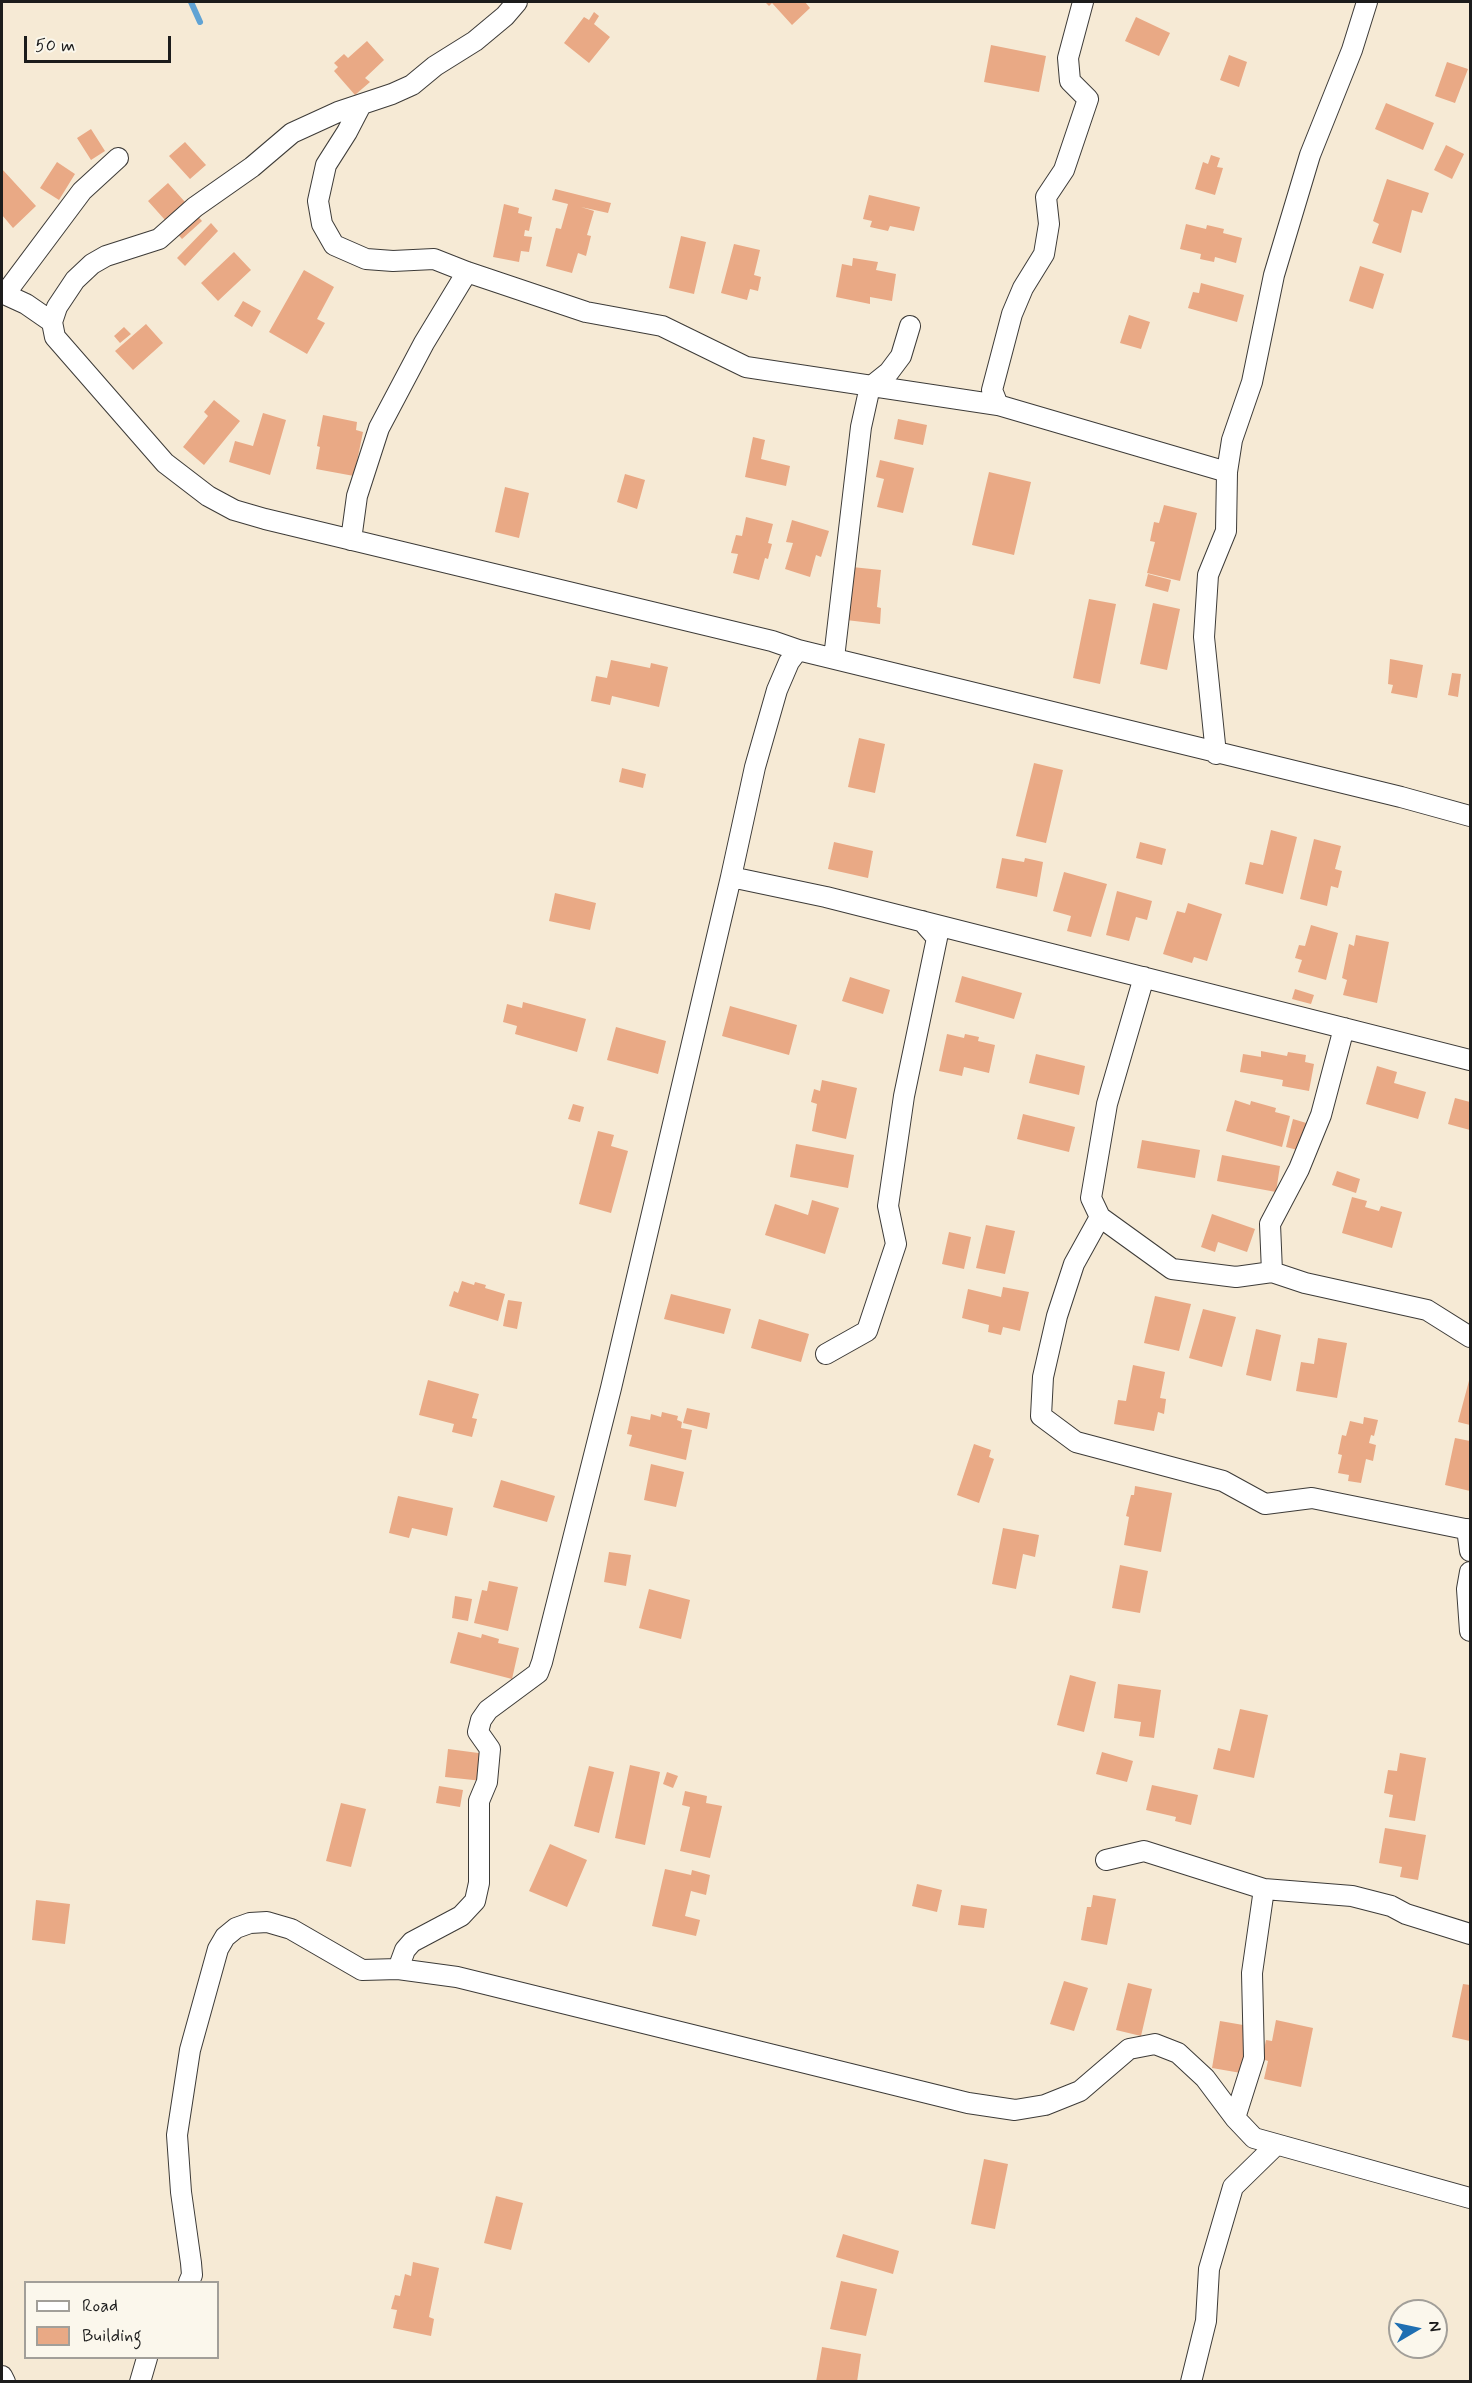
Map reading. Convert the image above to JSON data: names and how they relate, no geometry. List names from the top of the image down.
{
  "legend": ["Road", "Building"],
  "scale_bar": "50 m",
  "north": "right"
}
